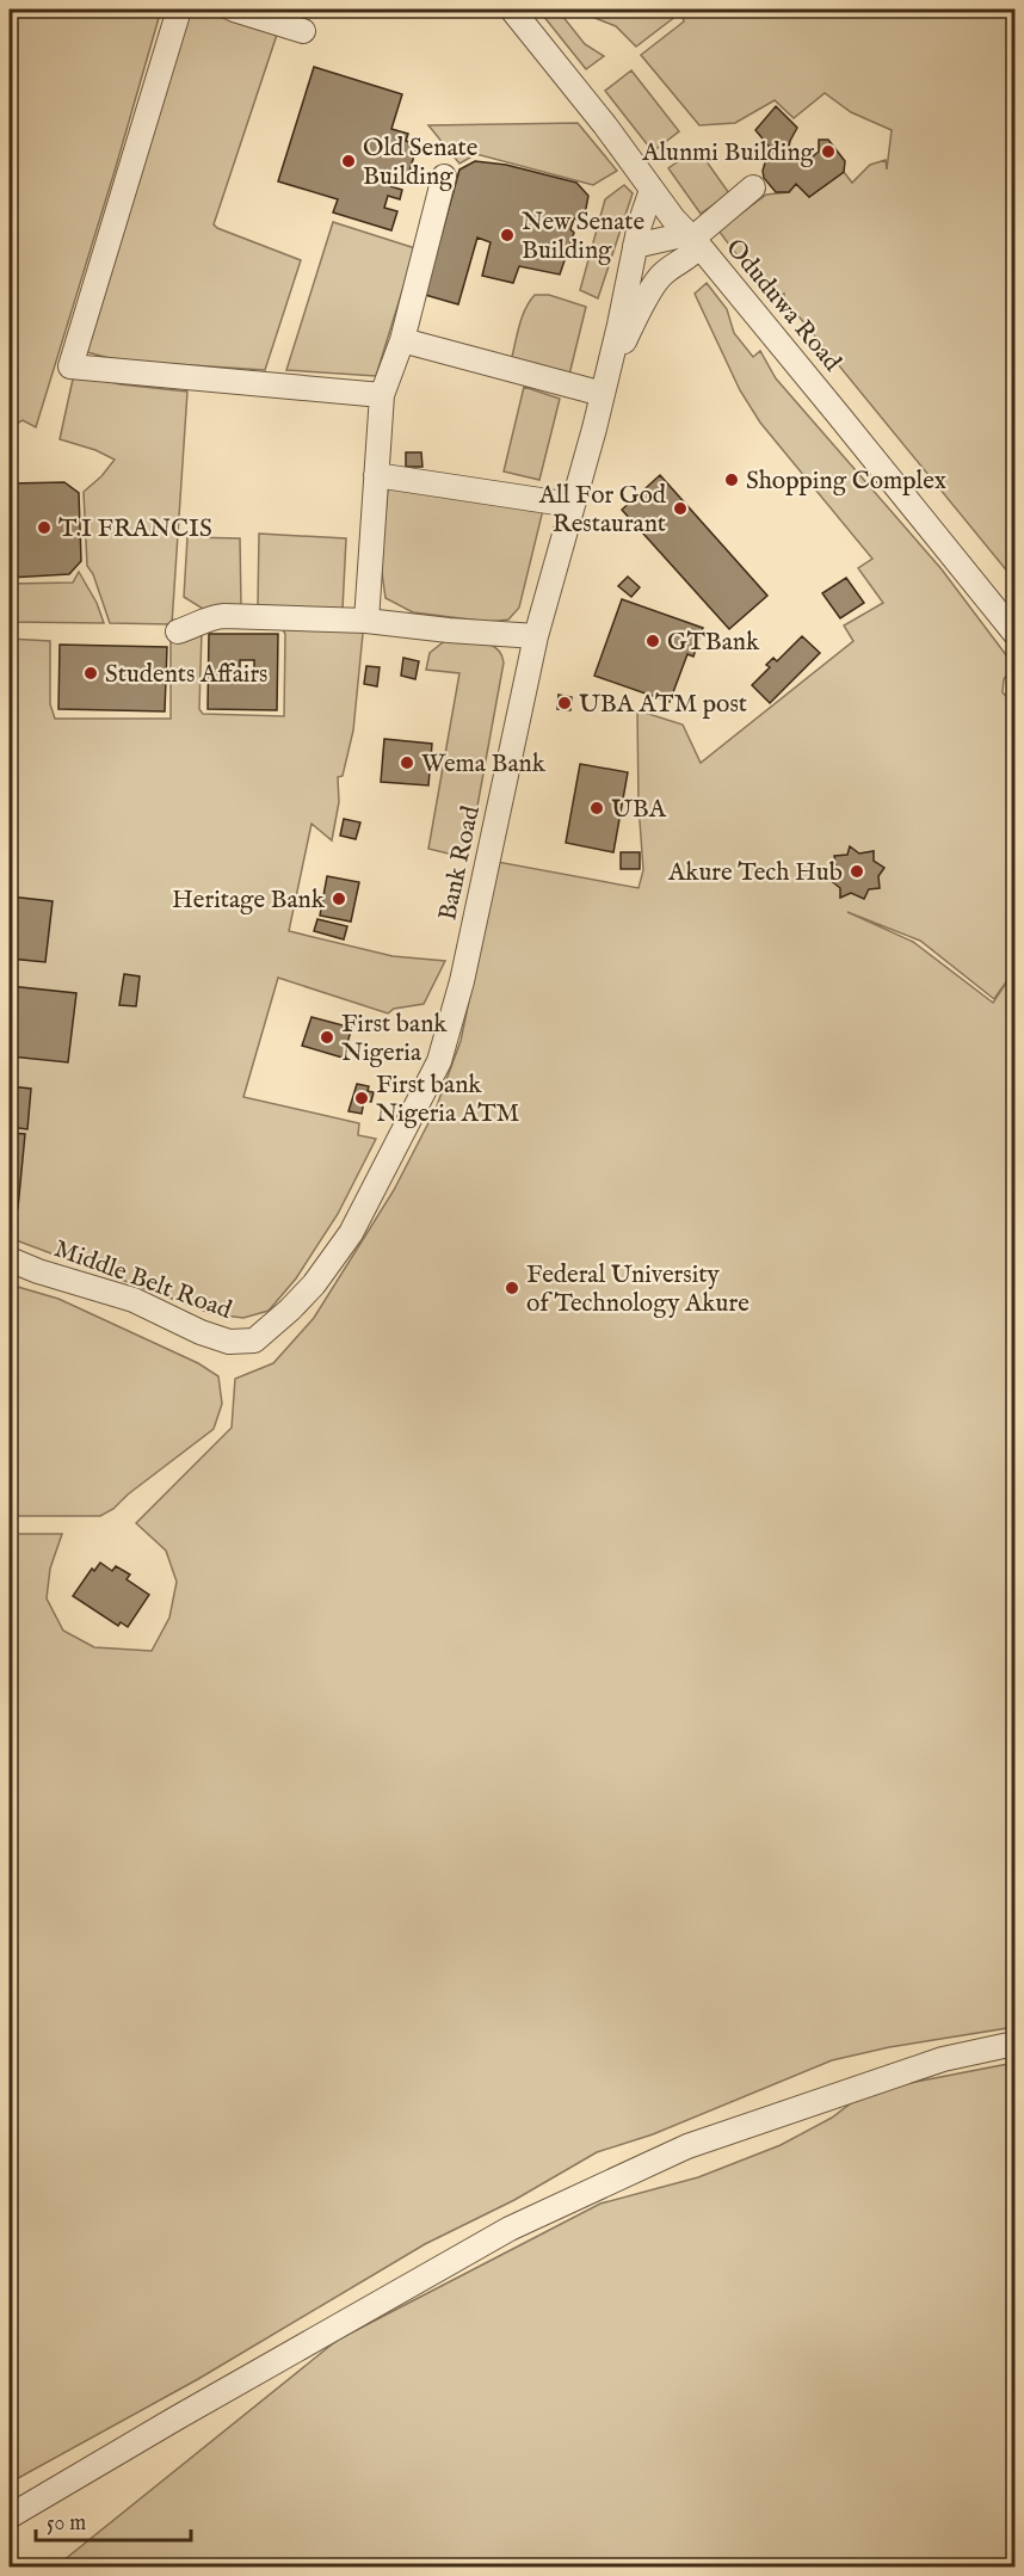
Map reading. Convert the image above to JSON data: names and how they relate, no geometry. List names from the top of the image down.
{
  "streets": {
    "street": ["Oduduwa Road", "Bank Road", "Middle Belt Road"]
  },
  "crossings": [
    ["Oduduwa Road", "Bank Road"],
    ["Bank Road", "Middle Belt Road"]
  ],
  "places": [
    "Alunmi Building",
    "Old Senate Building",
    "New Senate Building",
    "Shopping Complex",
    "All For God Restaurant",
    "T.I FRANCIS",
    "GTBank",
    "Students Affairs",
    "UBA ATM post",
    "Wema Bank",
    "UBA",
    "Akure Tech Hub",
    "Heritage Bank",
    "First bank Nigeria",
    "First bank Nigeria ATM",
    "Federal University of Technology Akure"
  ],
  "scale_bar": "50 m"
}
